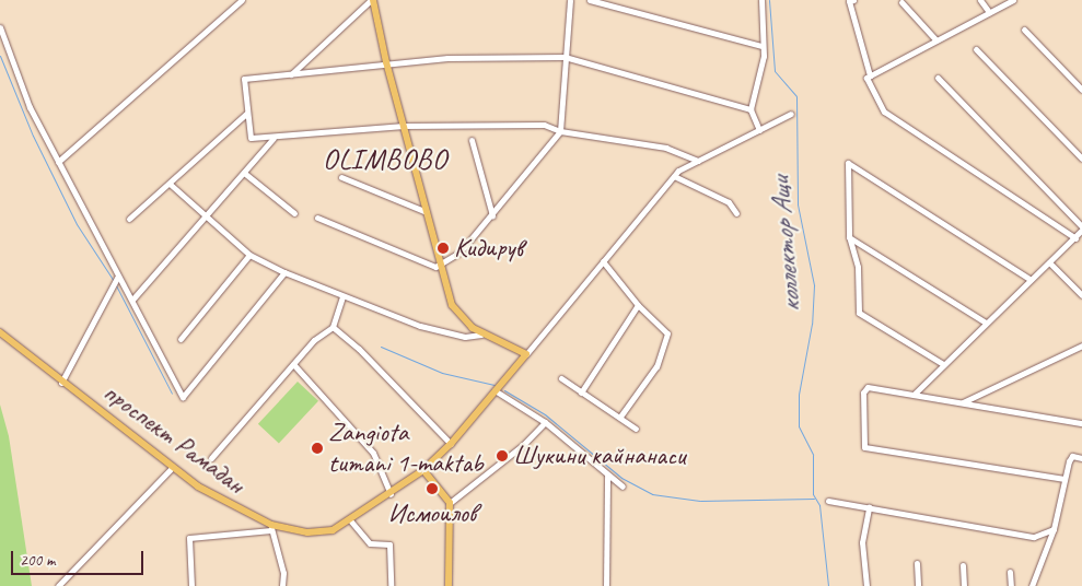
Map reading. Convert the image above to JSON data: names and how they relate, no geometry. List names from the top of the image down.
{
  "streets": {
    "main road": ["проспект Рамадан"]
  },
  "districts": ["OLIMBOBO"],
  "water": ["коллектор Ащи"],
  "places": [
    "Кидирув",
    "Zangiota tumani 1-maktab",
    "Шукини кайнанаси",
    "Исмоилов"
  ],
  "scale_bar": "200 m"
}
